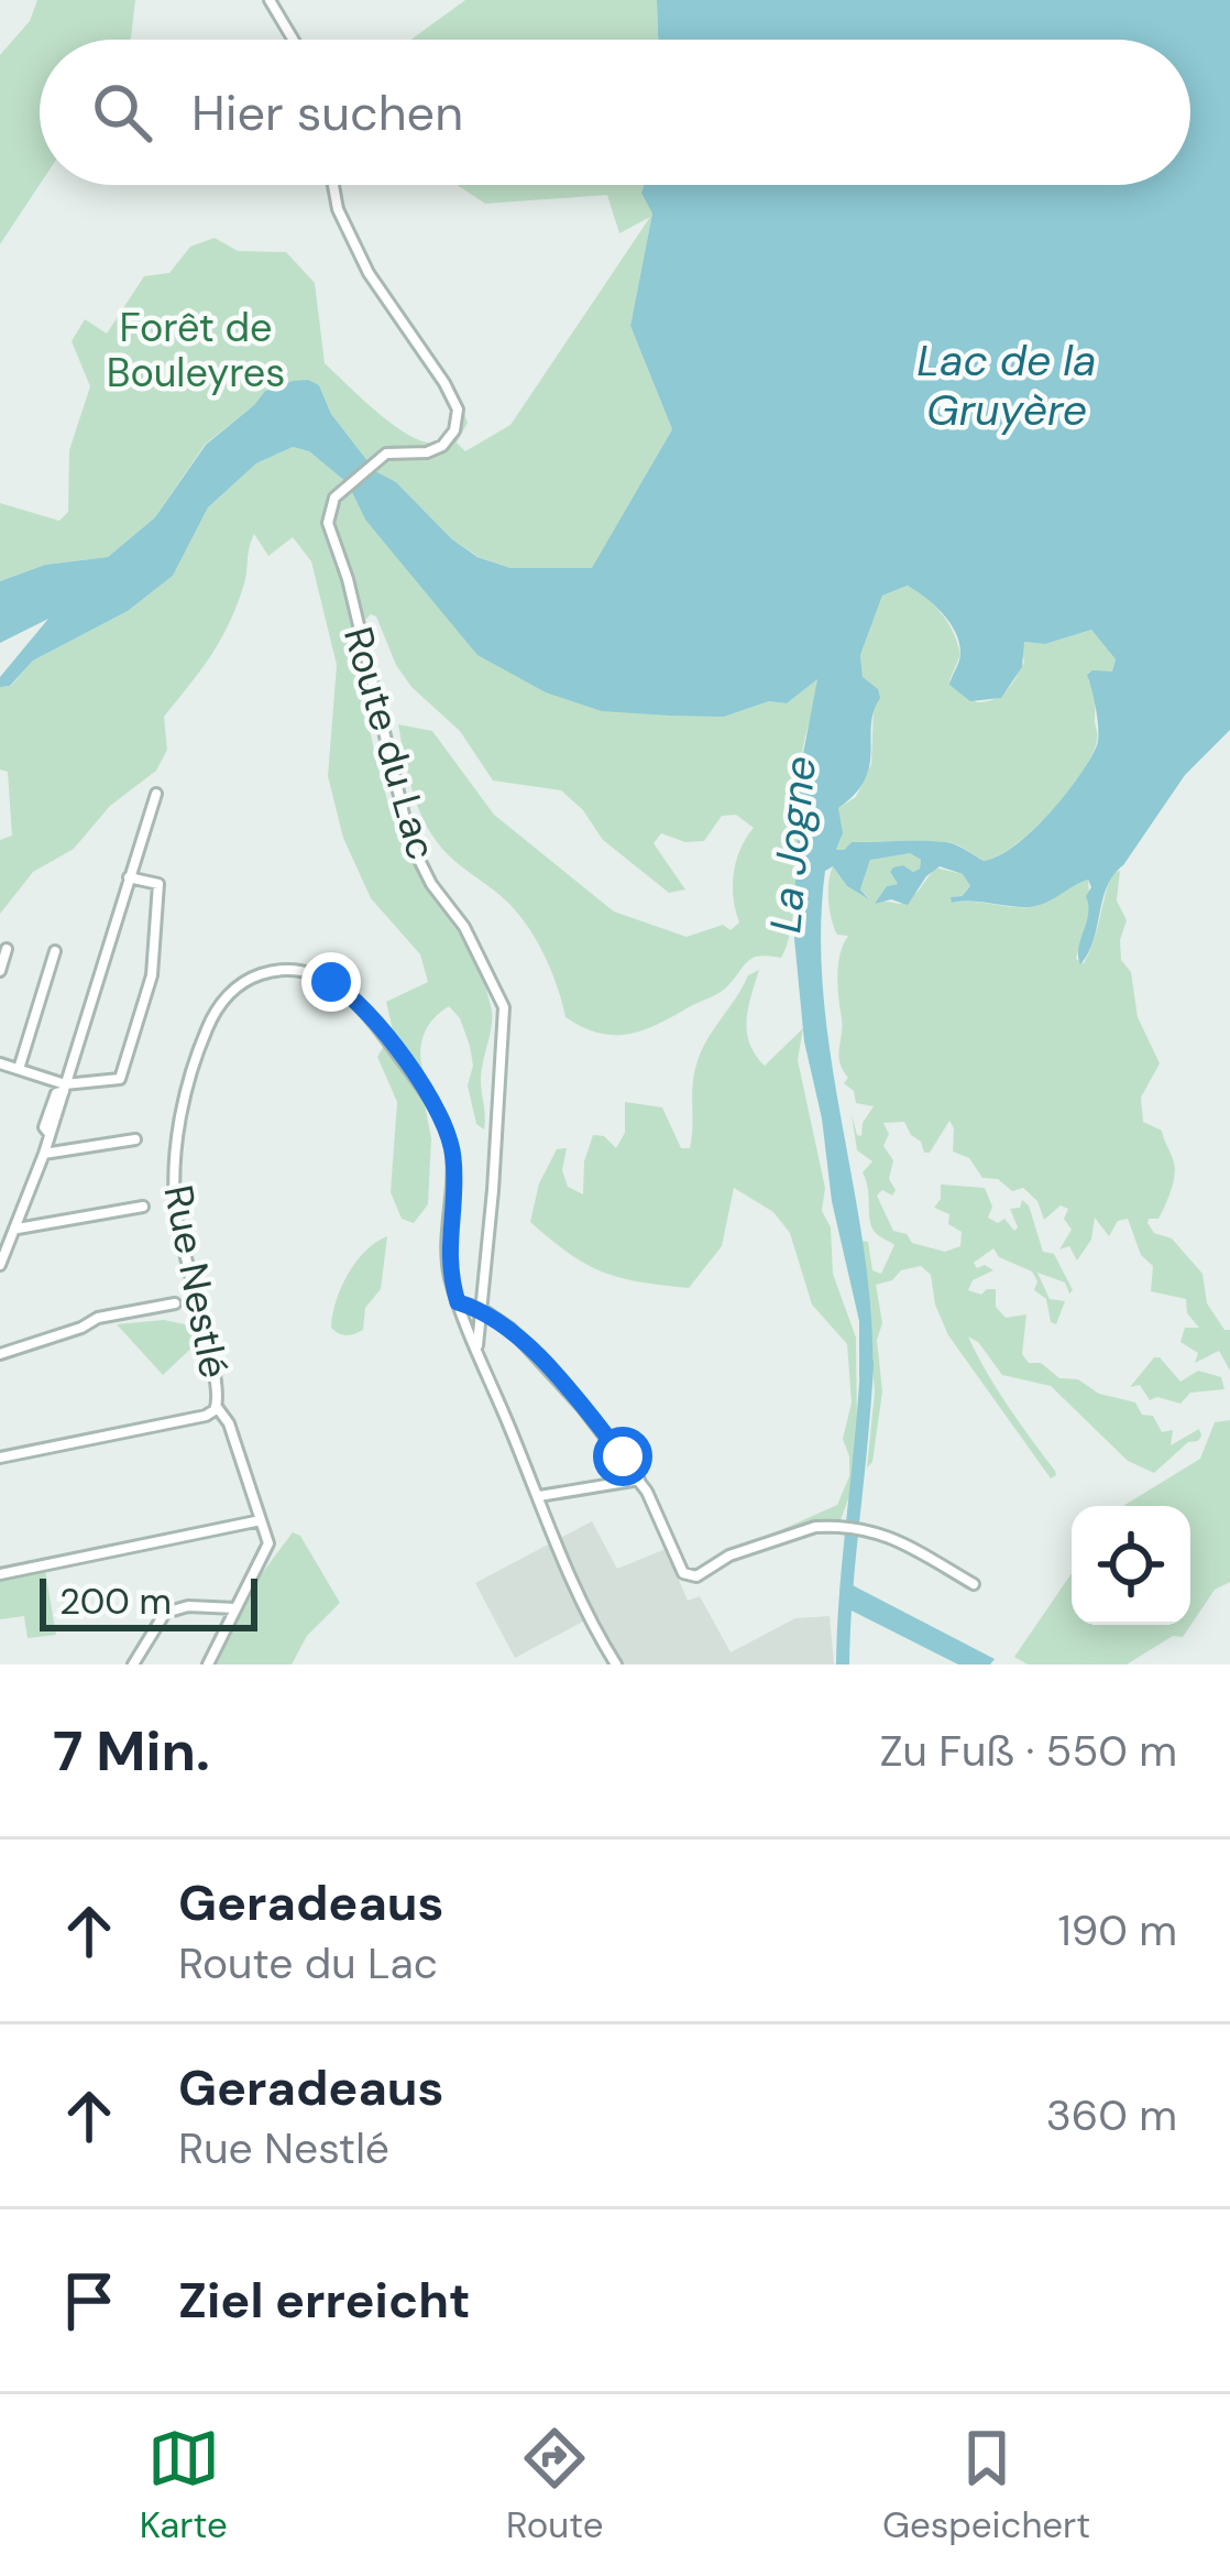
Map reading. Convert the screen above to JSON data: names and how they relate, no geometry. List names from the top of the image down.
{
  "streets": {
    "street": ["Route du Lac", "Rue Nestlé"]
  },
  "crossings": [
    ["Route du Lac", "Rue Nestlé"]
  ],
  "water": ["Lac de la Gruyère", "La Jogne"],
  "parks": ["Forêt de Bouleyres"],
  "scale_bar": "200 m",
  "page": {
    "search": "Hier suchen",
    "scale": "200 m",
    "heading": ["7 Min.", "Zu Fuß · 550 m"],
    "list": [
      ["Geradeaus", "Route du Lac", "190 m"],
      ["Geradeaus", "Rue Nestlé", "360 m"],
      "Ziel erreicht"
    ],
    "nav": ["Karte", "Route", "Gespeichert"]
  }
}
